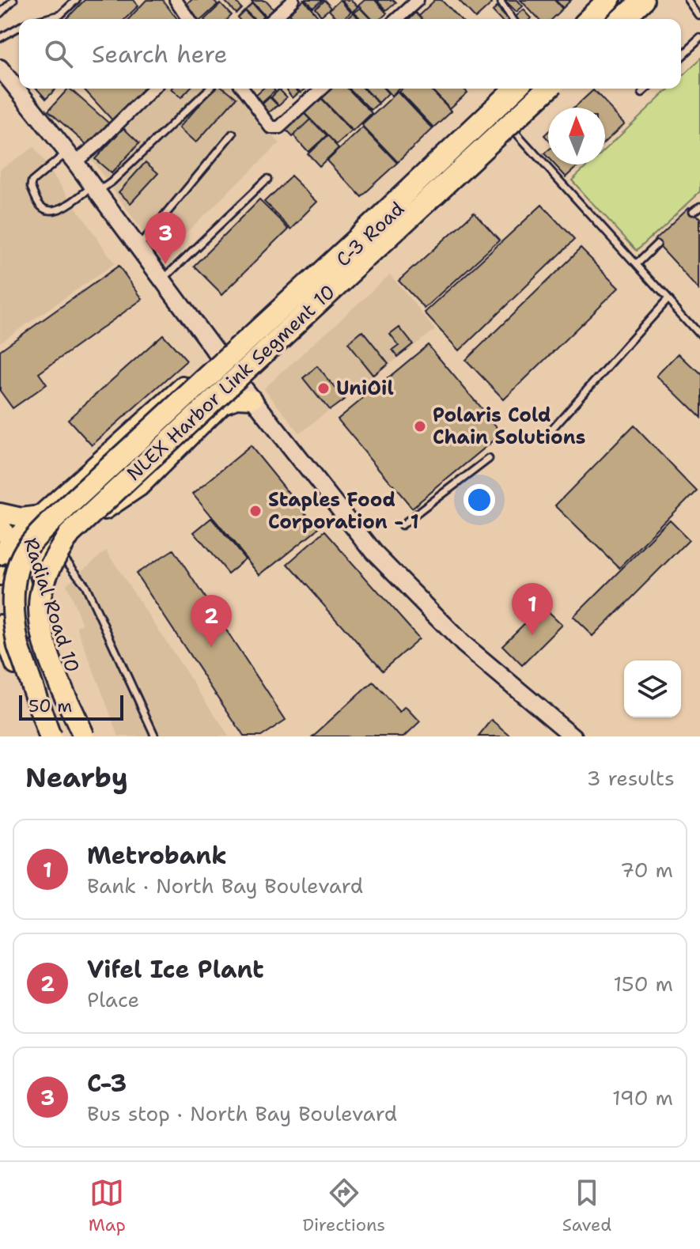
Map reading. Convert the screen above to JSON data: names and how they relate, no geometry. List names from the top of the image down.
{
  "streets": {
    "highway": ["NLEX Harbor Link Segment 10"],
    "main road": ["C-3 Road", "Radial Road 10"]
  },
  "crossings": [
    ["C-3 Road", "Radial Road 10"]
  ],
  "places": ["UniOil", "Polaris Cold Chain Solutions", "Staples Food Corporation - 1"],
  "scale_bar": "50 m",
  "north": "top",
  "page": {
    "search": "Search here",
    "pins": ["3", "1", "2"],
    "scale": "50 m",
    "heading": ["Nearby", "3 results"],
    "list": [
      {
        "mark": "1",
        "name": "Metrobank",
        "note": "Bank · North Bay Boulevard",
        "value": "70 m"
      },
      {
        "mark": "2",
        "name": "Vifel Ice Plant",
        "note": "Place",
        "value": "150 m"
      },
      {
        "mark": "3",
        "name": "C-3",
        "note": "Bus stop · North Bay Boulevard",
        "value": "190 m"
      }
    ],
    "nav": ["Map", "Directions", "Saved"]
  }
}
